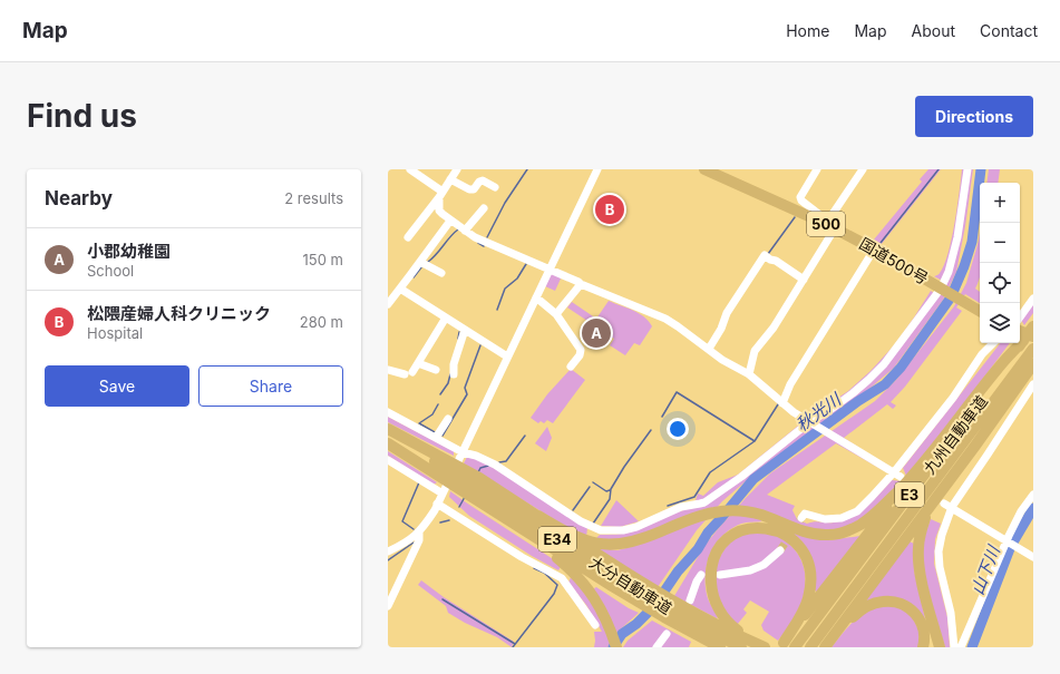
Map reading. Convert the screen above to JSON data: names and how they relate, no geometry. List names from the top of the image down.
{
  "streets": {
    "highway": [
      "500",
      "国道500号",
      "九州自動車道",
      "E3",
      "E34",
      "大分自動車道"
    ]
  },
  "water": ["秋光川", "山下川"],
  "page": {
    "header": "Map",
    "nav": [
      "Home",
      "Map",
      "About",
      "Contact"
    ],
    "buttons": [
      "Directions",
      ["Save", "Share"]
    ],
    "title": "Find us",
    "heading": ["Nearby", "2 results"],
    "map_buttons": ["+", "−"],
    "pins": ["B", "A"],
    "list": [
      {
        "mark": "A",
        "name": "小郡幼稚園",
        "note": "School",
        "value": "150 m"
      },
      {
        "mark": "B",
        "name": "松隈産婦人科クリニック",
        "note": "Hospital",
        "value": "280 m"
      }
    ]
  }
}
